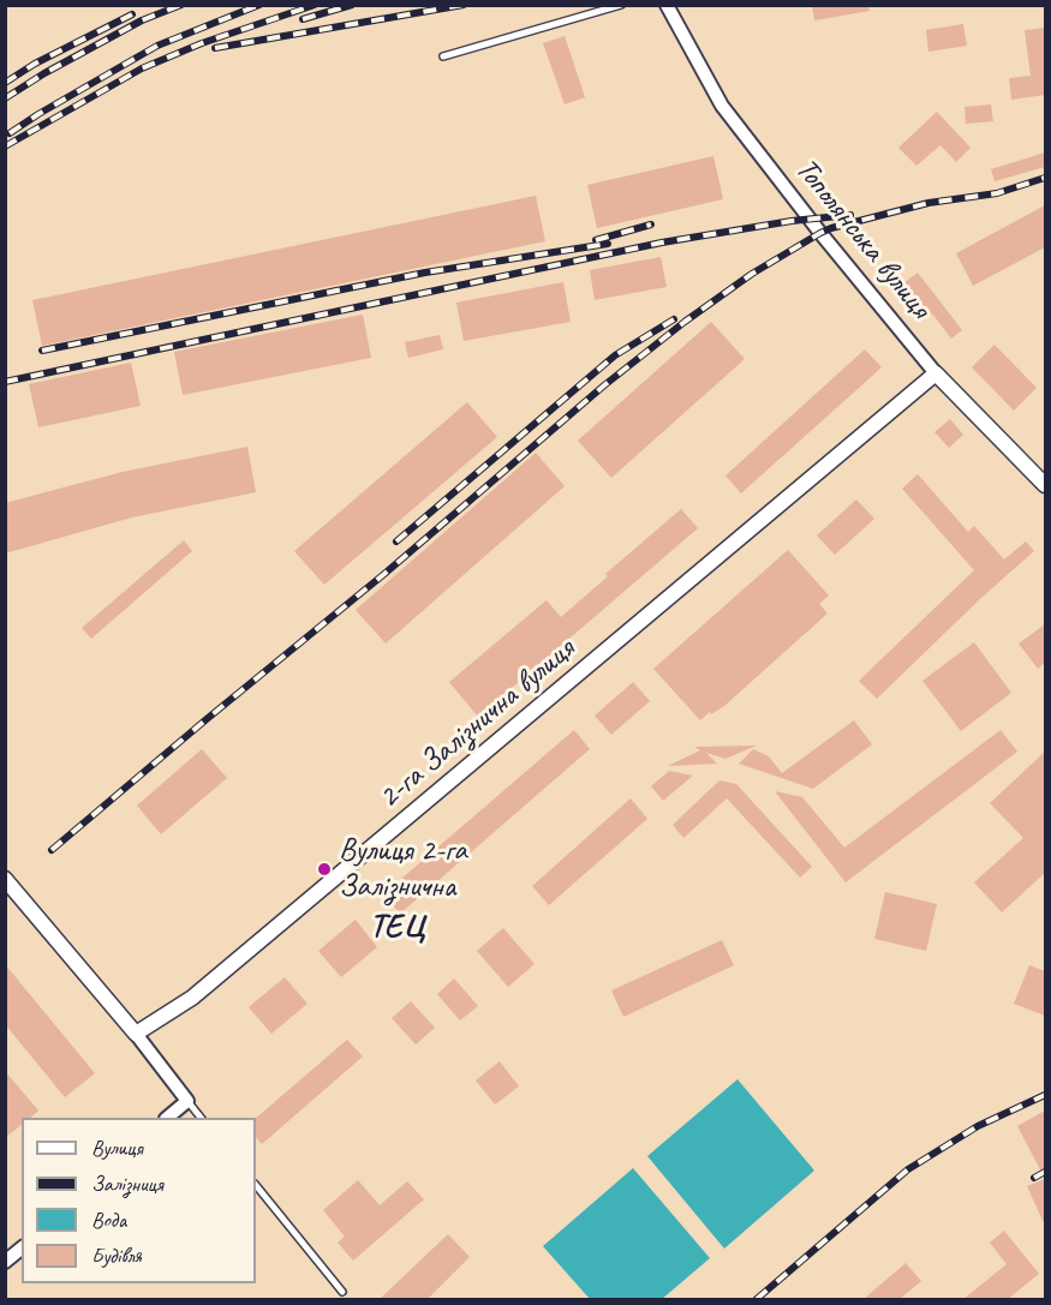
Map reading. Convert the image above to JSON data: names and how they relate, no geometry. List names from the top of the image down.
{
  "streets": {
    "street": ["Тополянська вулиця", "2-га Залізнична вулиця"]
  },
  "crossings": [
    ["Тополянська вулиця", "2-га Залізнична вулиця"]
  ],
  "districts": ["ТЕЦ"],
  "places": ["Вулиця 2-га Залізнична"],
  "legend": [
    "Вулиця",
    "Залізниця",
    "Вода",
    "Будівля"
  ]
}
